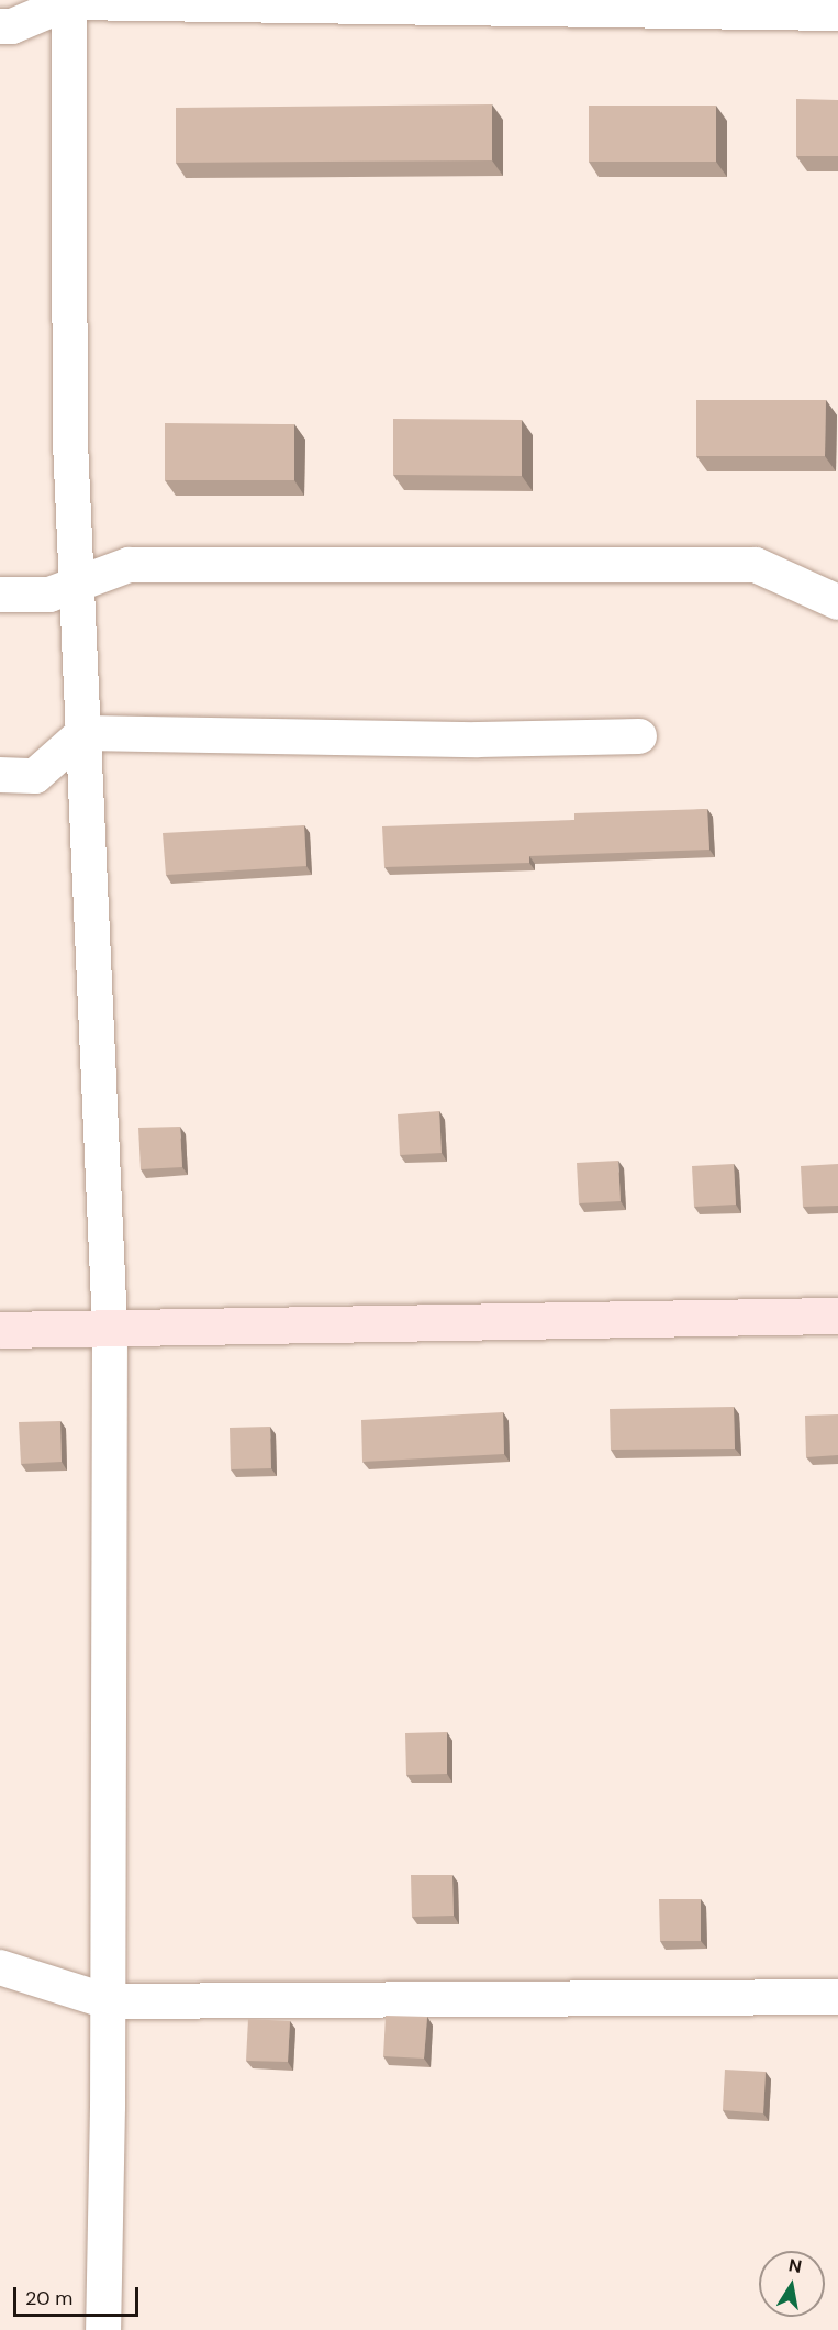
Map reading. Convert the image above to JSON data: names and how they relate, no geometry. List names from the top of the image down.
{
  "scale_bar": "20 m",
  "north": "top"
}
